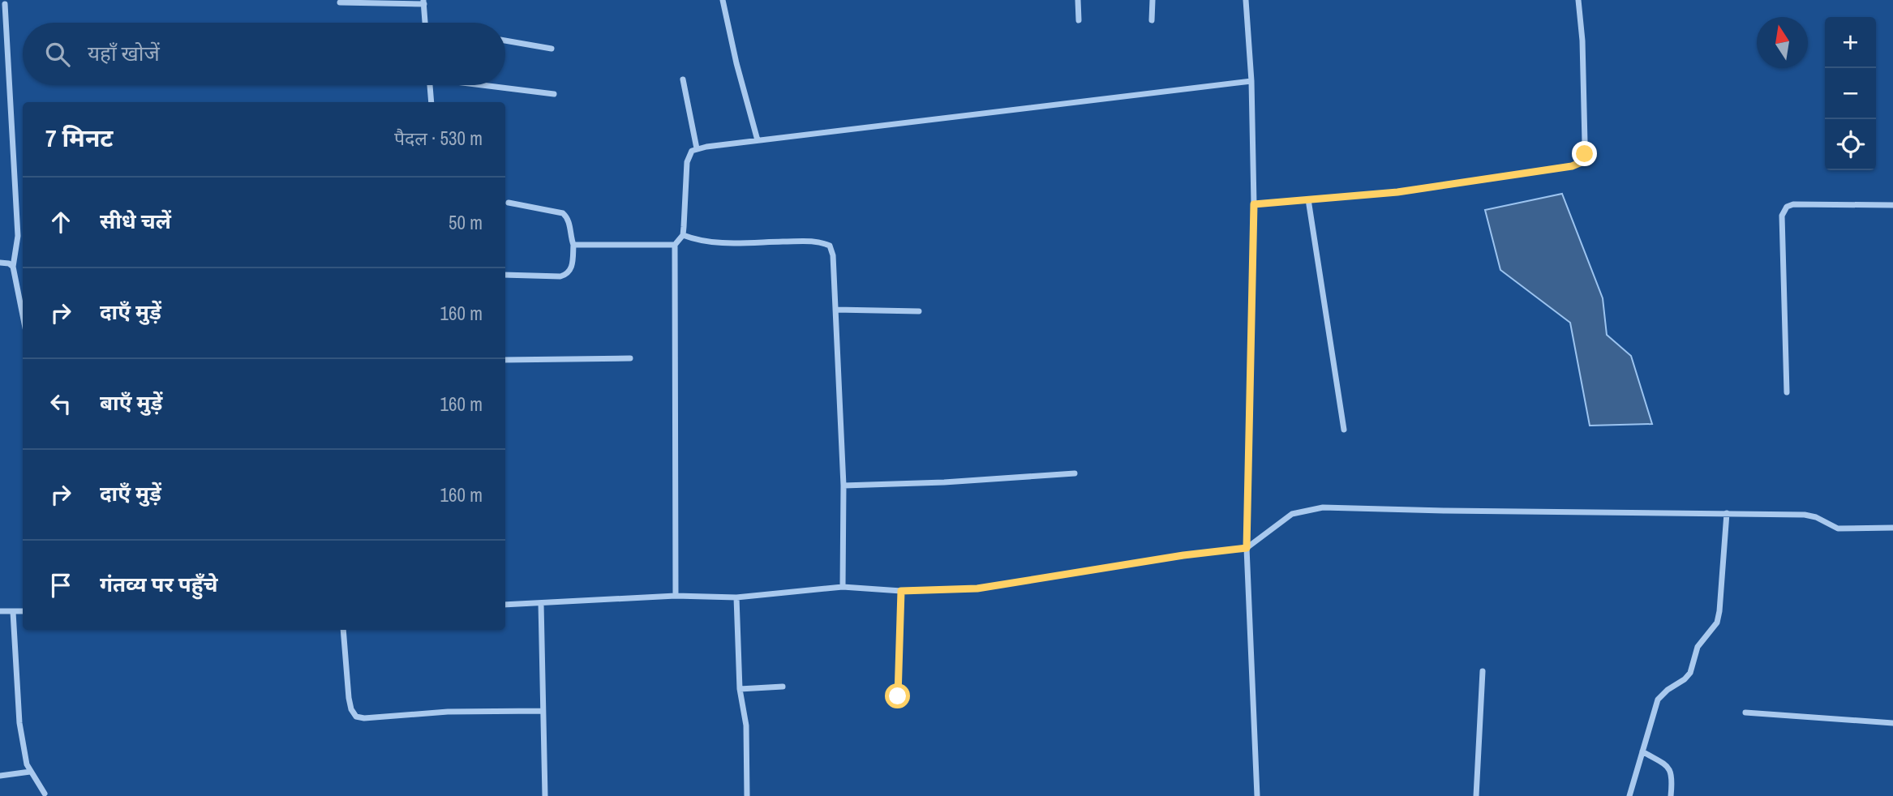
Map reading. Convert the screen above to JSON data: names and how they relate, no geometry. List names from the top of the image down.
{
  "north": "top",
  "page": {
    "map_buttons": ["+", "−"],
    "search": "यहाँ खोजें",
    "heading": ["7 मिनट", "पैदल · 530 m"],
    "list": [
      ["सीधे चलें", "50 m"],
      ["दाएँ मुड़ें", "160 m"],
      ["बाएँ मुड़ें", "160 m"],
      ["दाएँ मुड़ें", "160 m"],
      "गंतव्य पर पहुँचे"
    ]
  }
}
